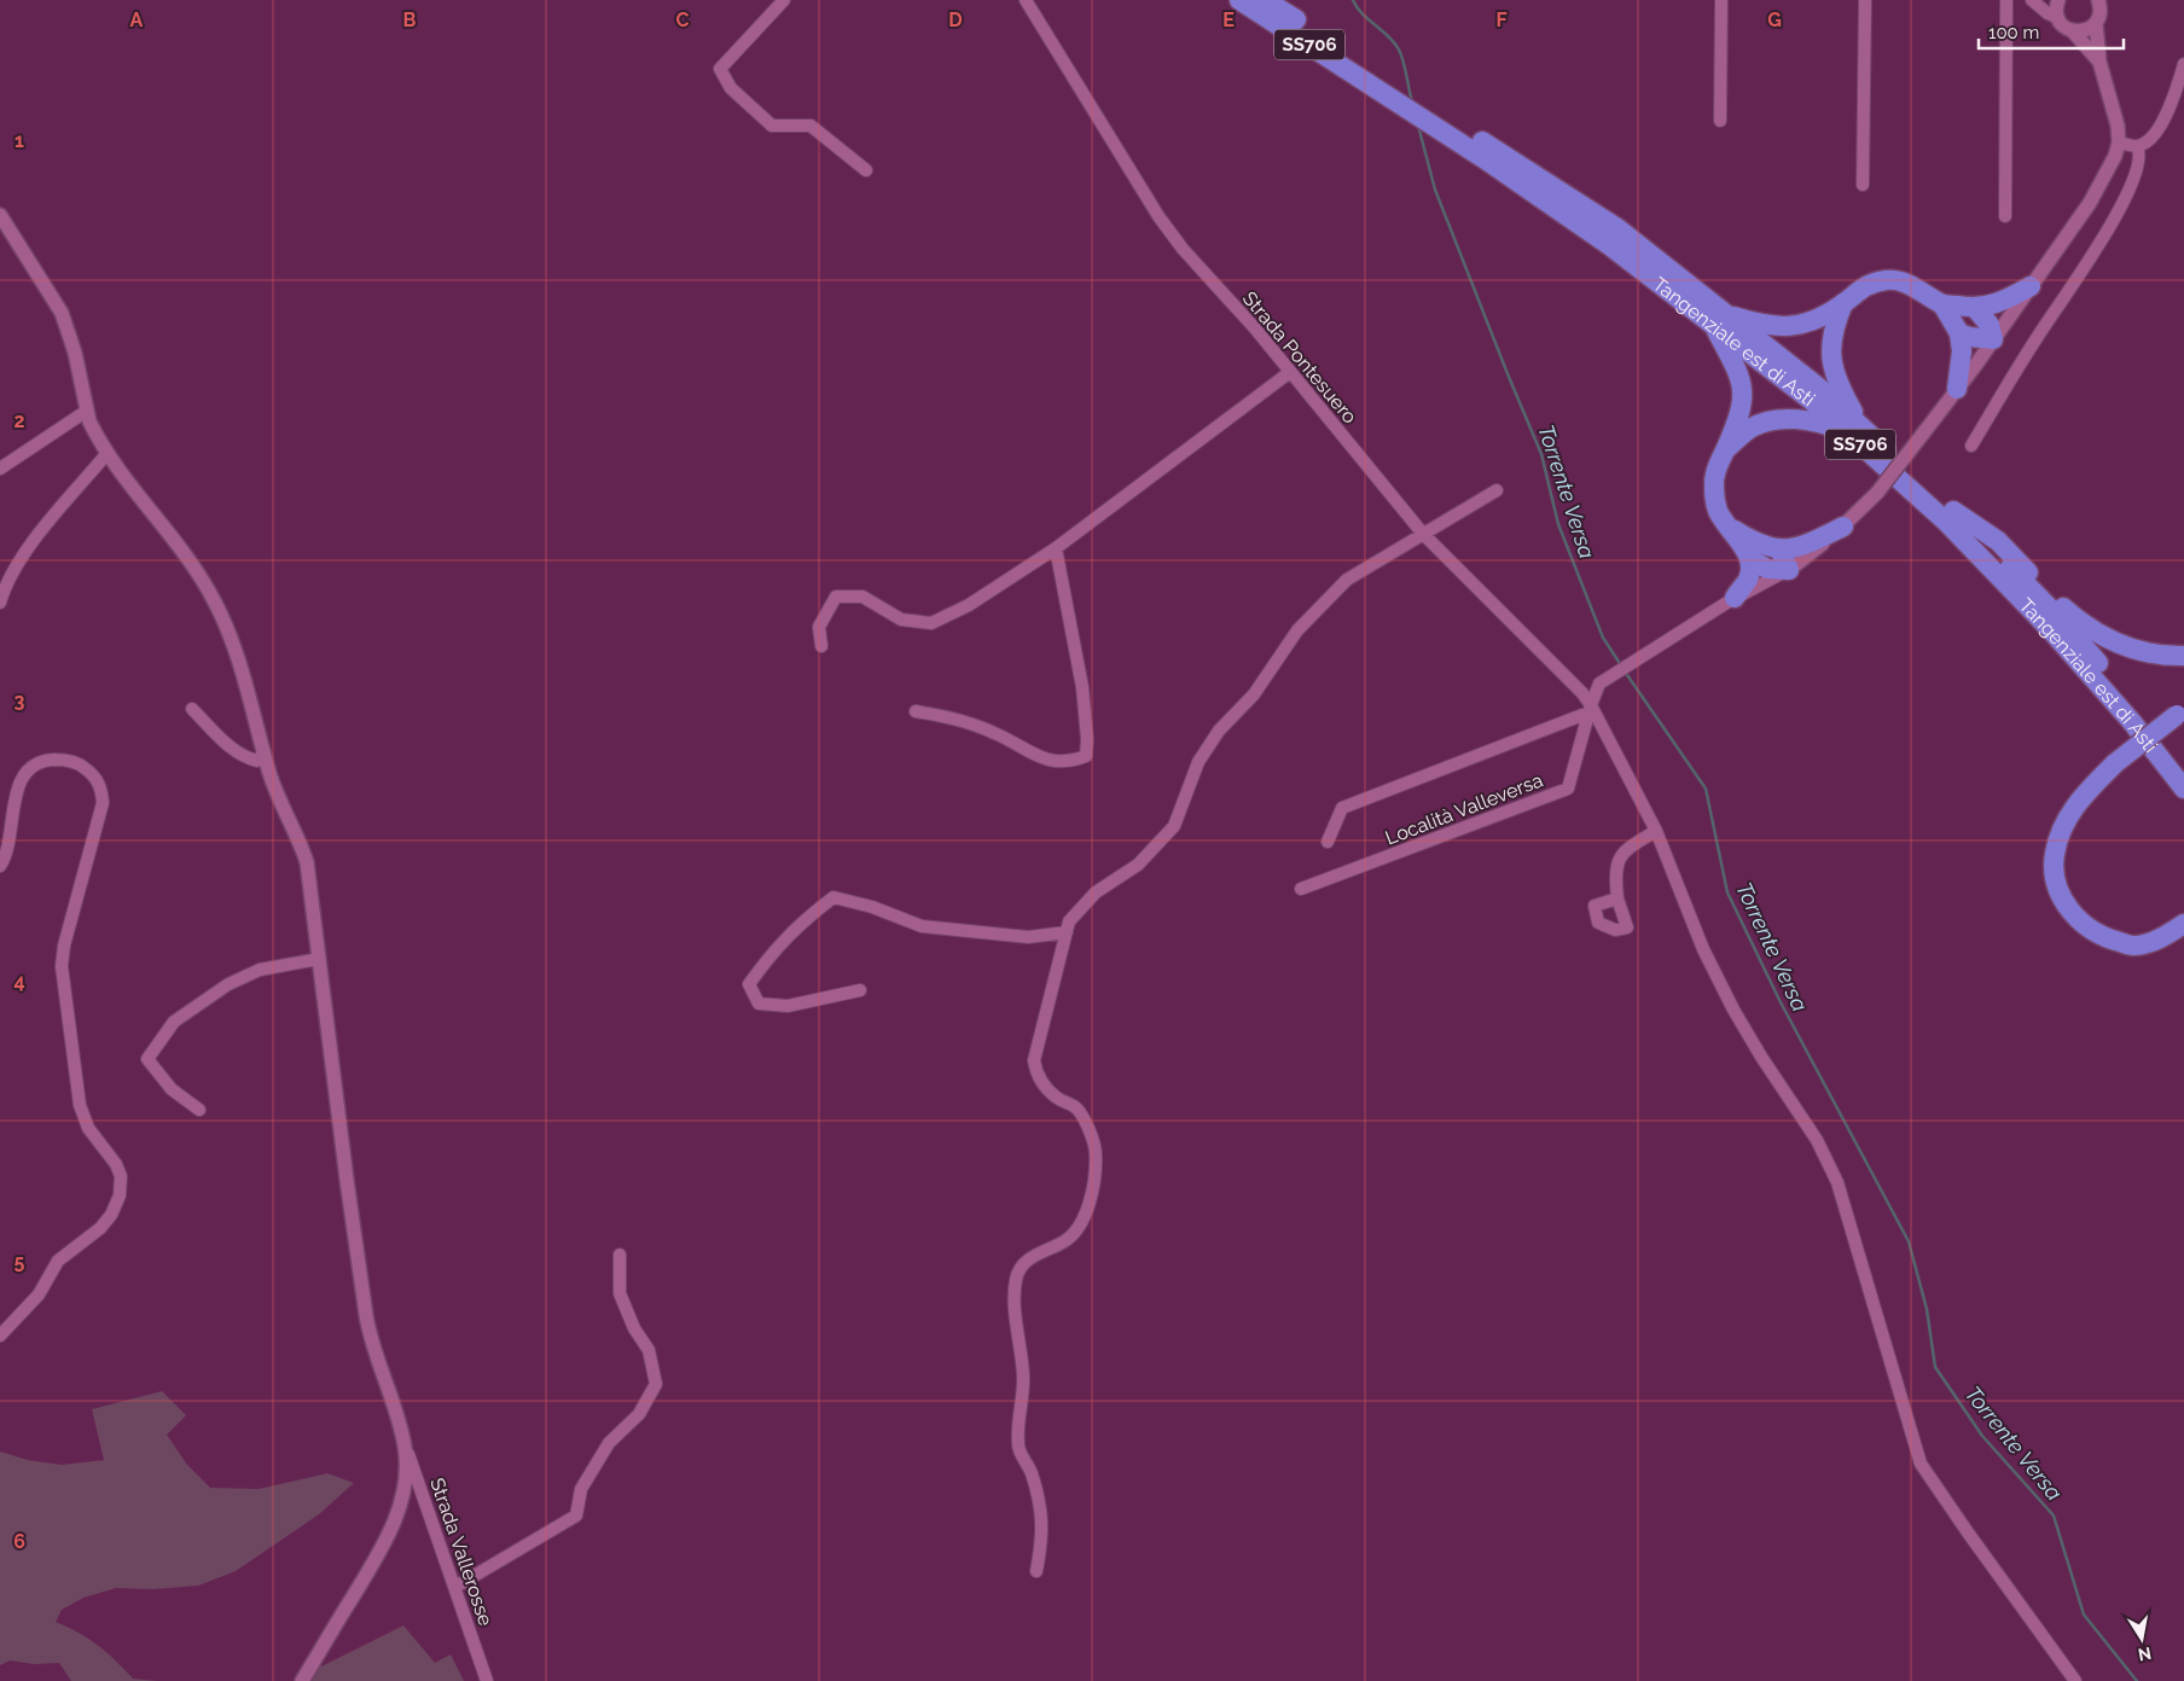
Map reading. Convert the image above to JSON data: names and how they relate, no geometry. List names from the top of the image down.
{
  "streets": {
    "highway": ["SS706", "Tangenziale est di Asti"],
    "street": ["Strada Pontesuero", "Località Valleversa", "Strada Vallerosse"]
  },
  "crossings": [
    ["Strada Pontesuero", "Località Valleversa"]
  ],
  "water": ["Torrente Versa"],
  "scale_bar": "100 m",
  "north": "bottom",
  "grid": {
    "columns": [
      "A",
      "B",
      "C",
      "D",
      "E",
      "F",
      "G"
    ],
    "rows": [
      "1",
      "2",
      "3",
      "4",
      "5",
      "6"
    ]
  }
}
